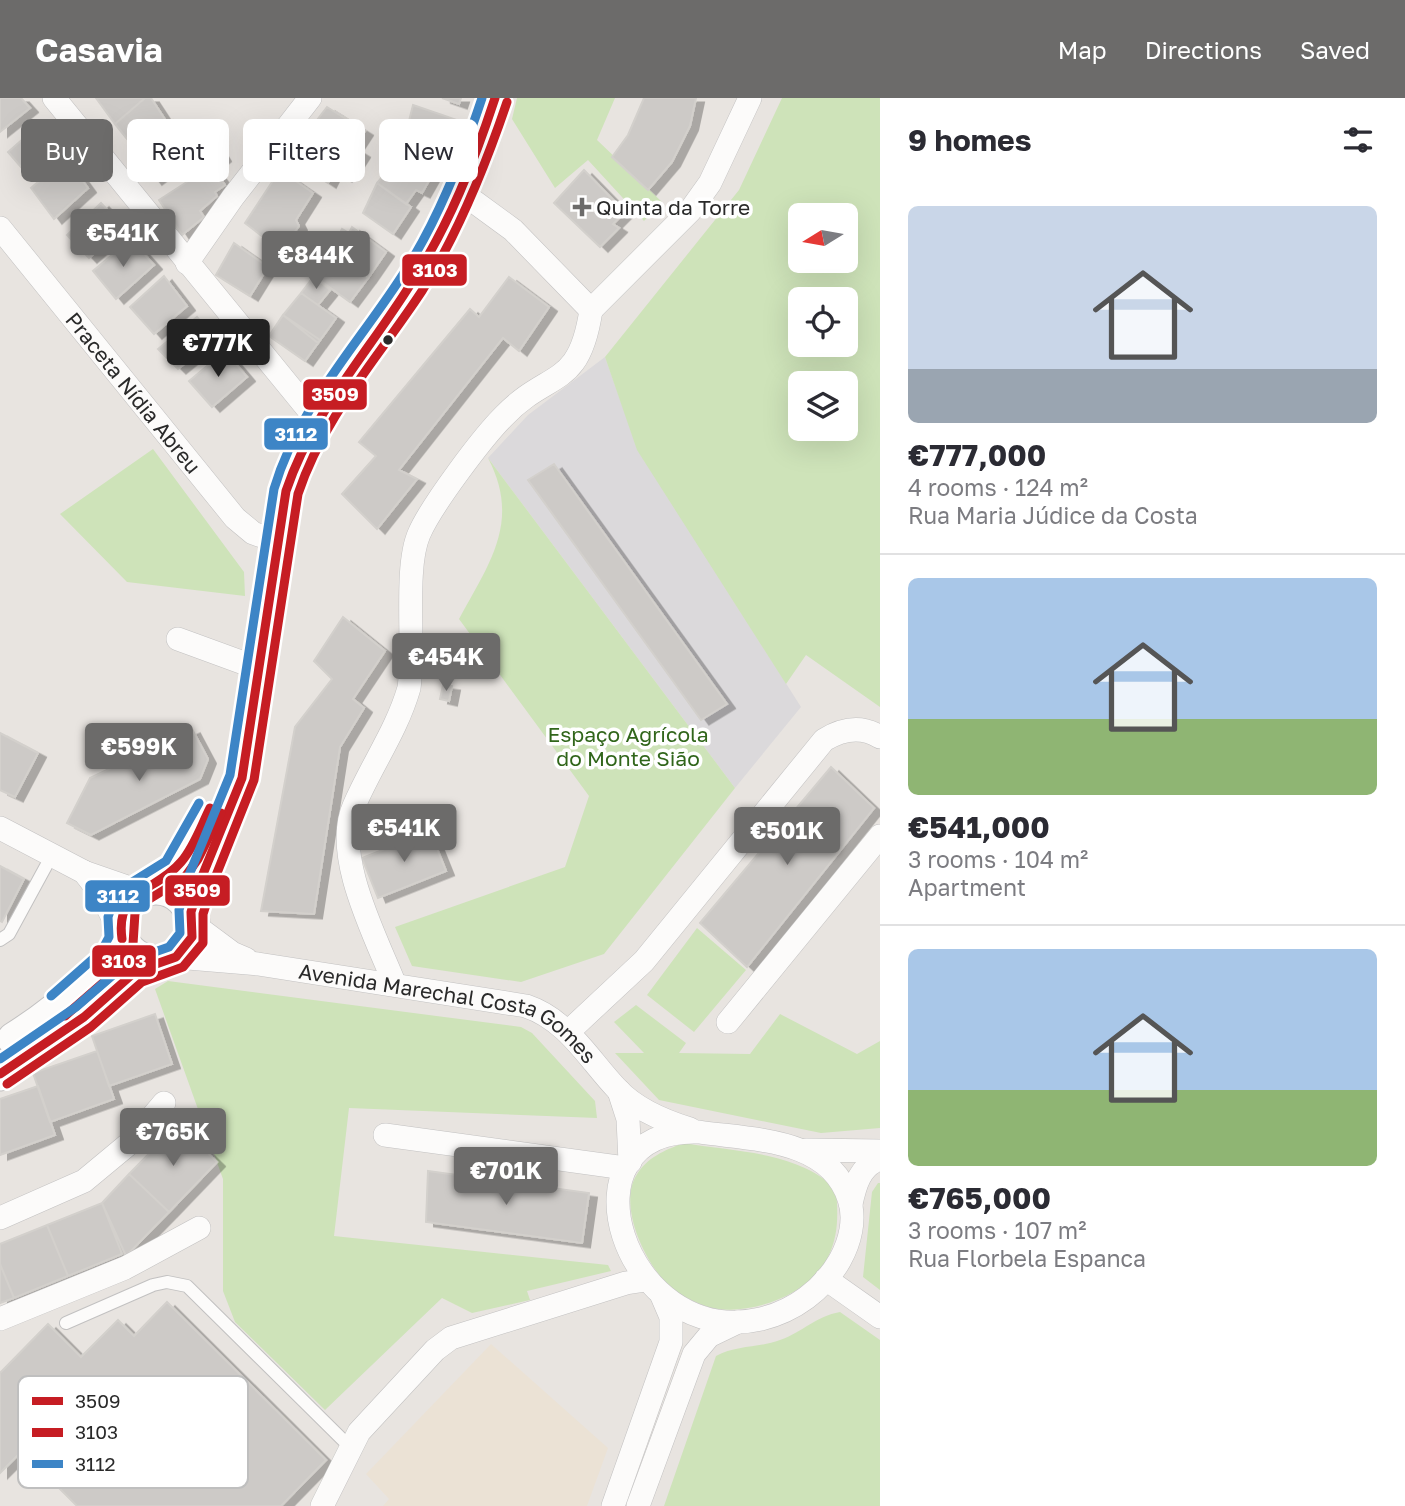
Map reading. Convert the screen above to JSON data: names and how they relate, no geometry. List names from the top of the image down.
{
  "streets": {
    "street": ["Praceta Nídia Abreu", "Avenida Marechal Costa Gomes"]
  },
  "parks": ["Espaço Agrícola do Monte Sião"],
  "places": {
    "health": ["Quinta da Torre"]
  },
  "lines": ["transit line 3509", "transit line 3112", "transit line 3103"],
  "legend": ["3509", "3103", "3112"],
  "north": "left",
  "page": {
    "header": "Casavia",
    "nav": ["Map", "Directions", "Saved"],
    "heading": "9 homes",
    "chip": [
      "Buy",
      "Rent",
      "Filters",
      "New"
    ],
    "list": [
      {
        "name": "€777,000",
        "note": "4 rooms · 124 m² · Rua Maria Júdice da Costa"
      },
      {
        "name": "€541,000",
        "note": "3 rooms · 104 m² · Apartment"
      },
      {
        "name": "€765,000",
        "note": "3 rooms · 107 m² · Rua Florbela Espanca"
      }
    ],
    "price": [
      "€541K",
      "€844K",
      "€777K",
      "€454K",
      "€599K",
      "€541K",
      "€501K",
      "€765K",
      "€701K"
    ]
  }
}
